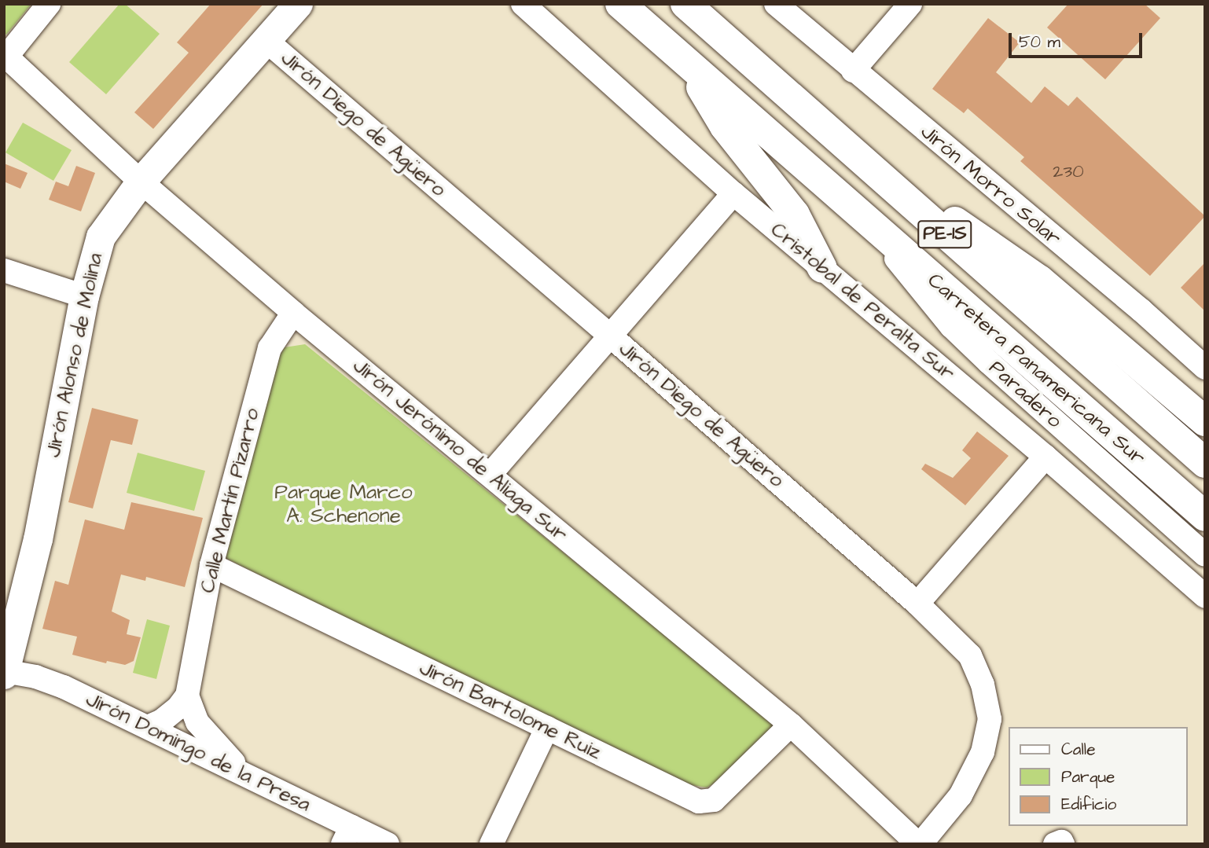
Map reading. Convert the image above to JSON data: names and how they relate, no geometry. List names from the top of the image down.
{
  "streets": {
    "highway": ["PE-1S", "Carretera Panamericana Sur"],
    "main road": ["Jirón Alonso de Molina"],
    "street": [
      "Jirón Diego de Agüero",
      "Jirón Morro Solar",
      "Cristobal de Peralta Sur",
      "Paradero",
      "Jirón Jerónimo de Aliaga Sur",
      "Calle Martín Pizarro",
      "Jirón Bartolome Ruiz",
      "Jirón Domingo de la Presa"
    ]
  },
  "crossings": [
    ["Jirón Diego de Agüero", "Jirón Alonso de Molina"],
    ["Jirón Diego de Agüero", "Jirón Jerónimo de Aliaga Sur"],
    ["Jirón Alonso de Molina", "Jirón Jerónimo de Aliaga Sur"],
    ["Jirón Alonso de Molina", "Jirón Domingo de la Presa"],
    ["Carretera Panamericana Sur", "Paradero"],
    ["Jirón Jerónimo de Aliaga Sur", "Calle Martín Pizarro"],
    ["Jirón Jerónimo de Aliaga Sur", "Jirón Bartolome Ruiz"],
    ["Calle Martín Pizarro", "Jirón Bartolome Ruiz"]
  ],
  "parks": ["Parque Marco A. Schenone"],
  "house_numbers": ["230"],
  "legend": ["Calle", "Parque", "Edificio"],
  "scale_bar": "50 m"
}
